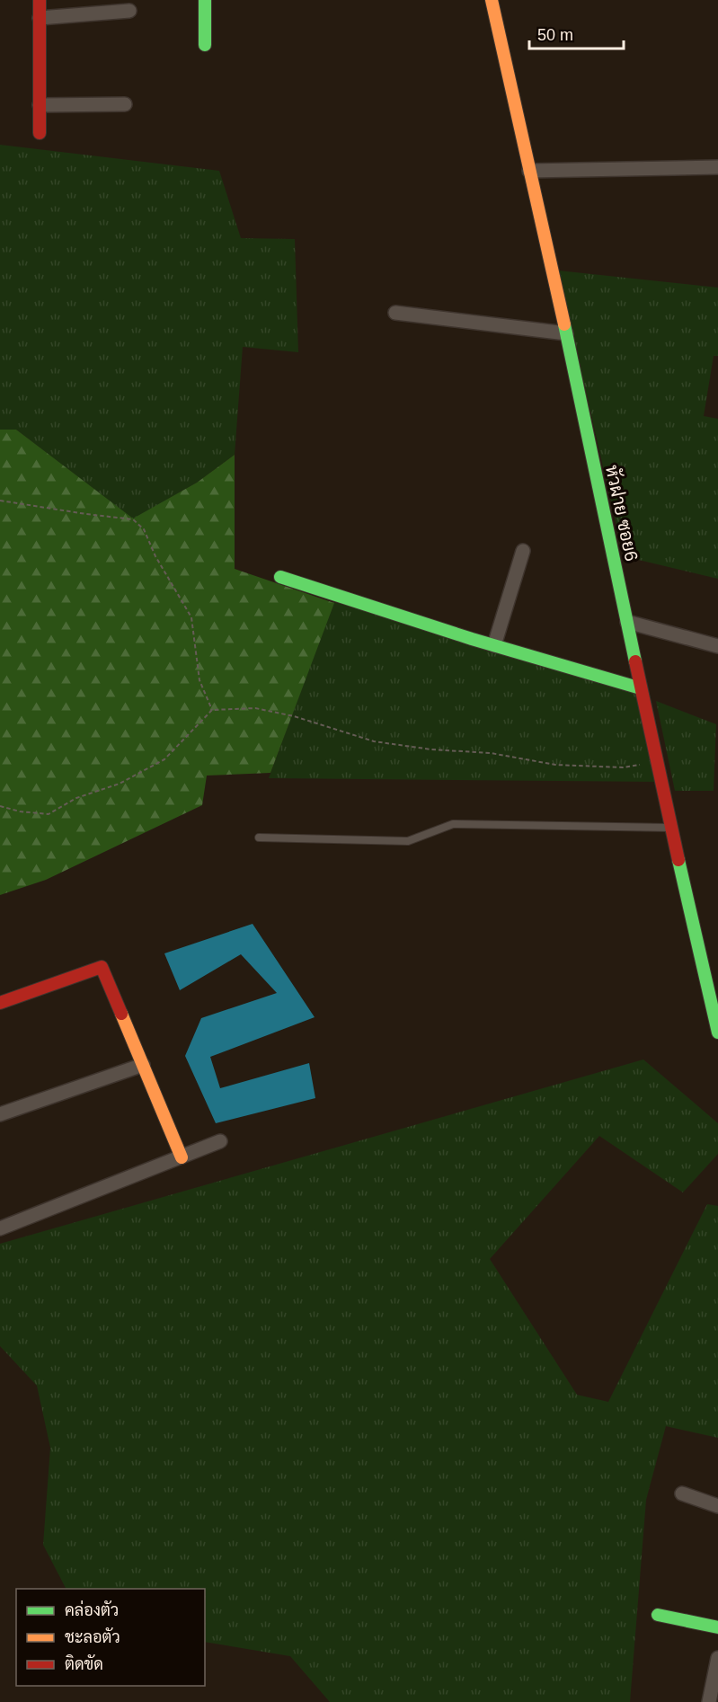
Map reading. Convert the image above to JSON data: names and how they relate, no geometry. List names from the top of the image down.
{
  "streets": {
    "street": ["หัวฝาย ซอย6"]
  },
  "legend": ["คล่องตัว", "ชะลอตัว", "ติดขัด"],
  "scale_bar": "50 m"
}
